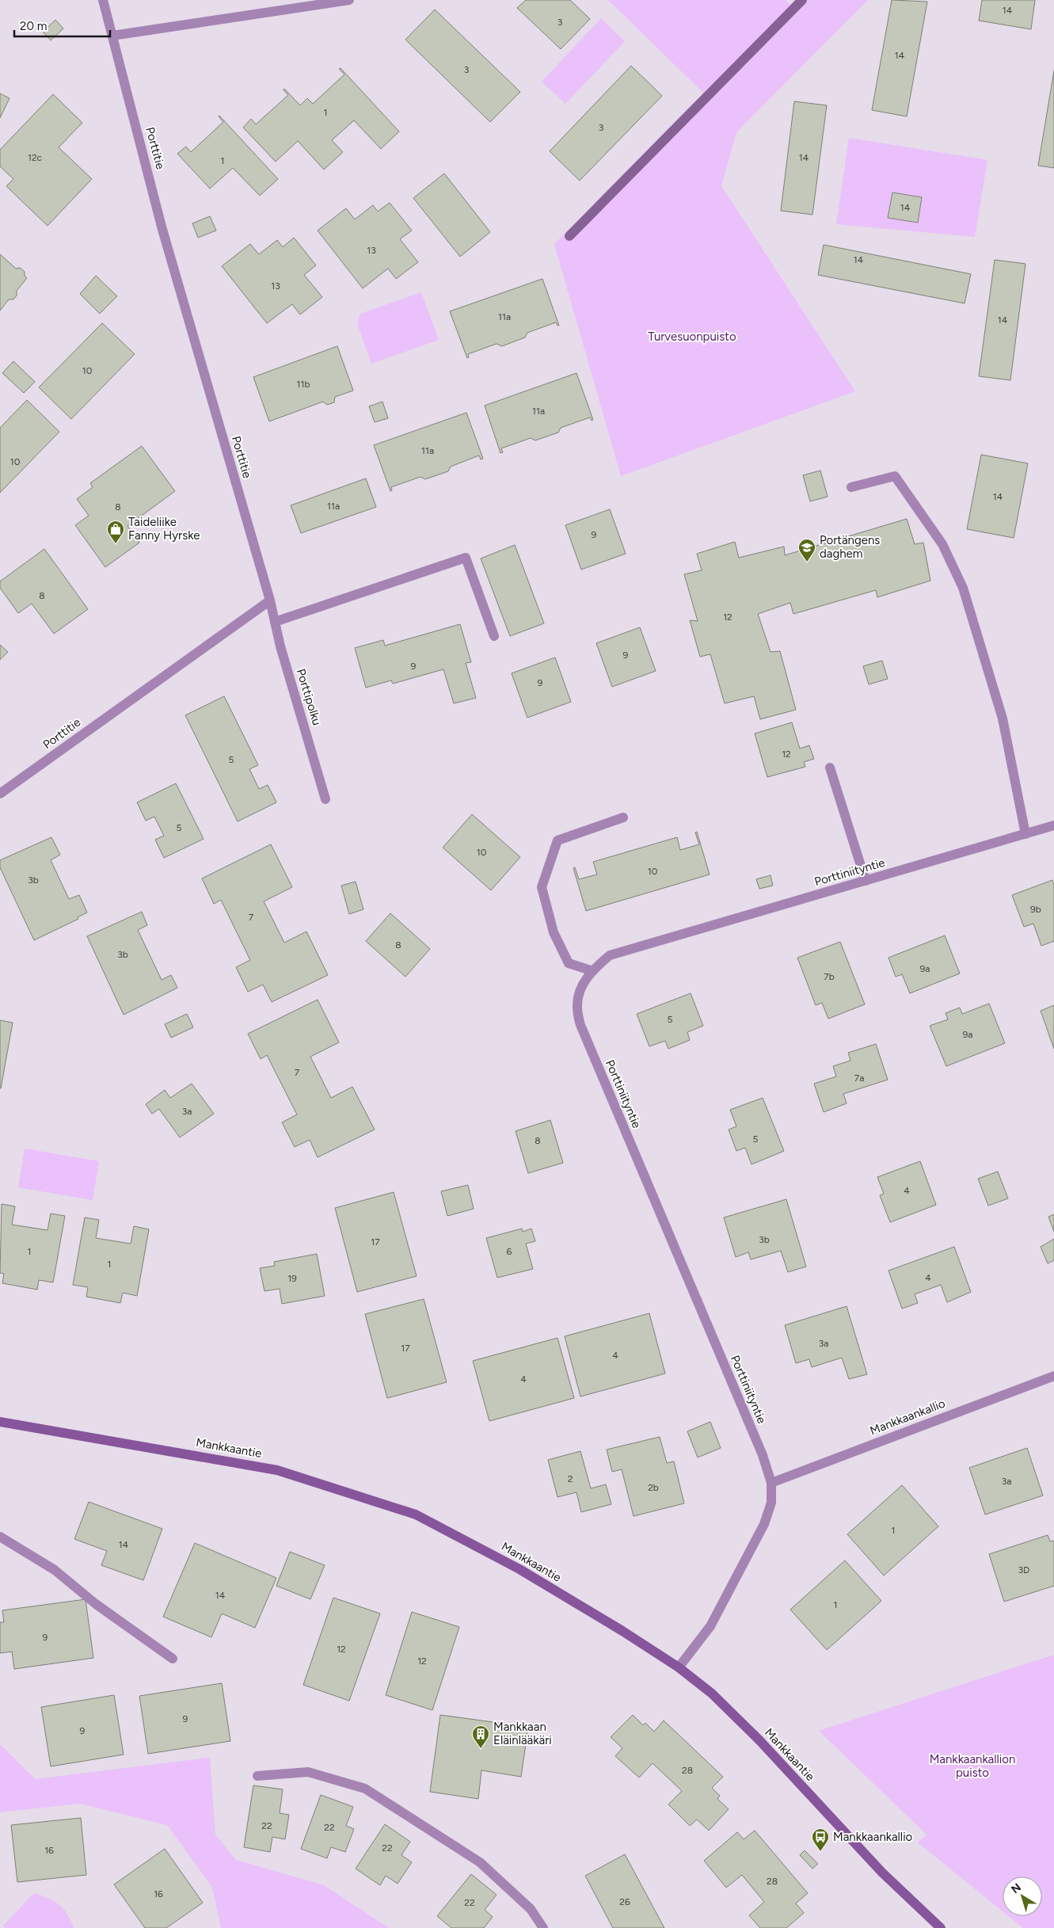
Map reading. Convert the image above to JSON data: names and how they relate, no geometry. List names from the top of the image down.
{
  "streets": {
    "main road": ["Mankkaantie"],
    "street": [
      "Porttitie",
      "Porttipolku",
      "Porttiniityntie",
      "Mankkaankallio"
    ]
  },
  "crossings": [
    ["Porttitie", "Porttipolku"],
    ["Porttiniityntie", "Mankkaankallio"],
    ["Porttiniityntie", "Mankkaantie"]
  ],
  "parks": ["Turvesuonpuisto", "Mankkaankallion puisto"],
  "places": {
    "shop": ["Taideliike Fanny Hyrske"],
    "school or university": ["Portängens daghem"],
    "building": ["Mankkaan Eläinlääkäri"],
    "bus stop": ["Mankkaankallio"]
  },
  "house_numbers": [
    "14",
    "3",
    "14",
    "3",
    "1",
    "3",
    "12c",
    "14",
    "1",
    "14",
    "13",
    "14",
    "13",
    "11a",
    "14",
    "10",
    "11b",
    "11a",
    "11a",
    "10",
    "14",
    "11a",
    "8",
    "9",
    "8",
    "12",
    "9",
    "9",
    "9",
    "12",
    "5",
    "5",
    "10",
    "10",
    "3b",
    "9b",
    "7",
    "8",
    "3b",
    "9a",
    "7b",
    "5",
    "9a",
    "7",
    "7a",
    "3a",
    "5",
    "8",
    "4",
    "3b",
    "17",
    "1",
    "6",
    "1",
    "4",
    "19",
    "3a",
    "17",
    "4",
    "4",
    "2",
    "3a",
    "2b",
    "1",
    "14",
    "3D",
    "14",
    "1",
    "9",
    "12",
    "12",
    "9",
    "9",
    "28",
    "22",
    "22",
    "22",
    "16",
    "28",
    "16",
    "26",
    "22"
  ],
  "scale_bar": "20 m",
  "north": "top left"
}
